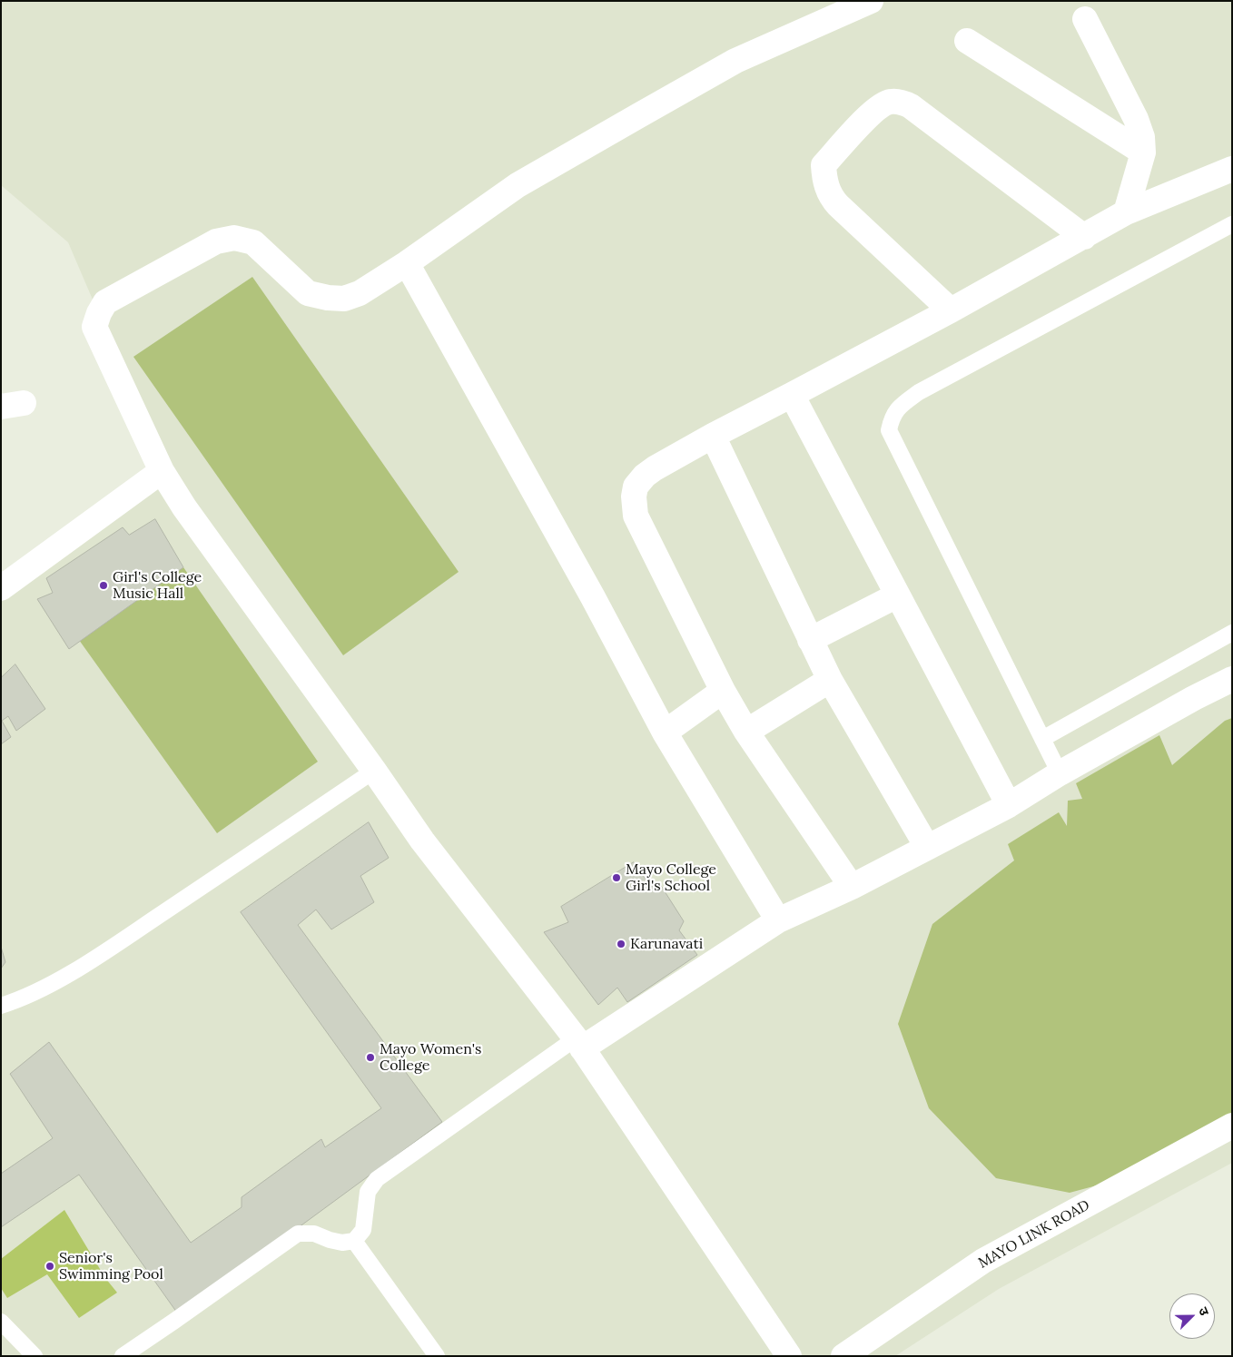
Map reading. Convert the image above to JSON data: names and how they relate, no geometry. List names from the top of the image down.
{
  "streets": {
    "street": ["MAYO LINK ROAD"]
  },
  "places": [
    "Girl's College Music Hall",
    "Mayo College Girl's School",
    "Karunavati",
    "Mayo Women's College",
    "Senior's Swimming Pool"
  ],
  "north": "top right"
}
